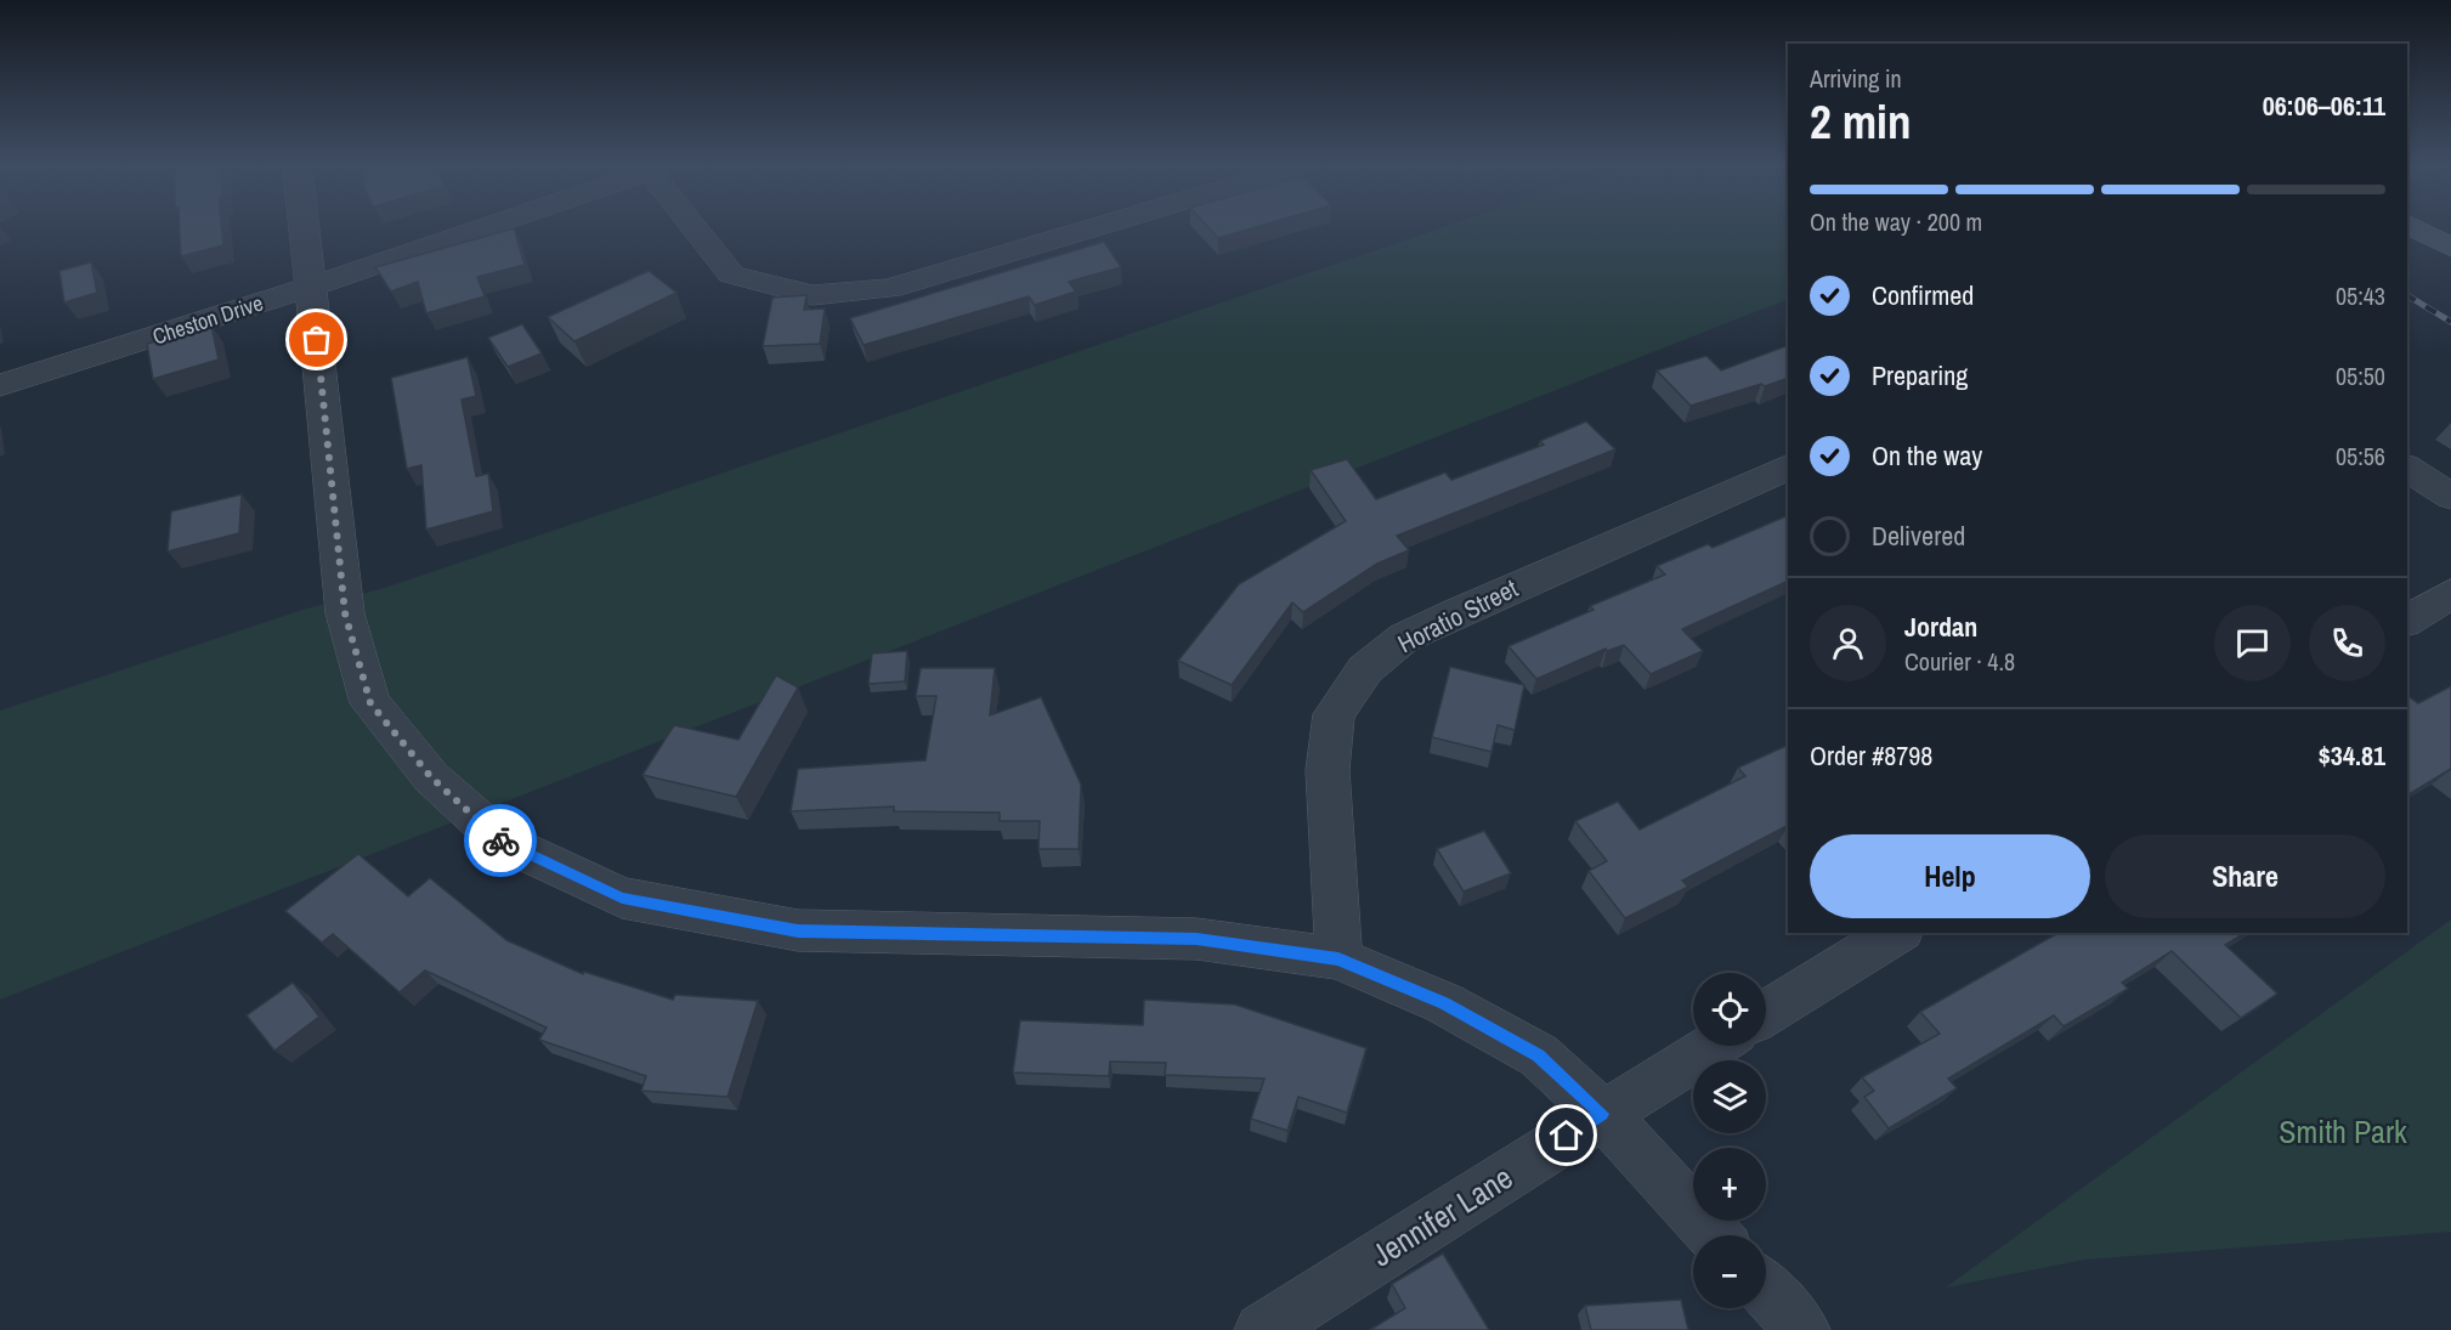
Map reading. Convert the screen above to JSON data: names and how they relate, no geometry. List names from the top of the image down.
{
  "streets": {
    "street": ["Cheston Drive", "Horatio Street", "Jennifer Lane"]
  },
  "parks": ["Smith Park"],
  "page": {
    "heading": ["2 min", "Arriving in", "06:06–06:11"],
    "panel": [
      "Jordan",
      "Courier · 4.8",
      "Order #8798",
      "$34.81"
    ],
    "bar": "On the way · 200 m",
    "list": [
      ["Confirmed", "05:43"],
      ["Preparing", "05:50"],
      ["On the way", "05:56"],
      "Delivered"
    ],
    "buttons": ["Help", "Share"],
    "map_buttons": ["+", "−"]
  }
}
